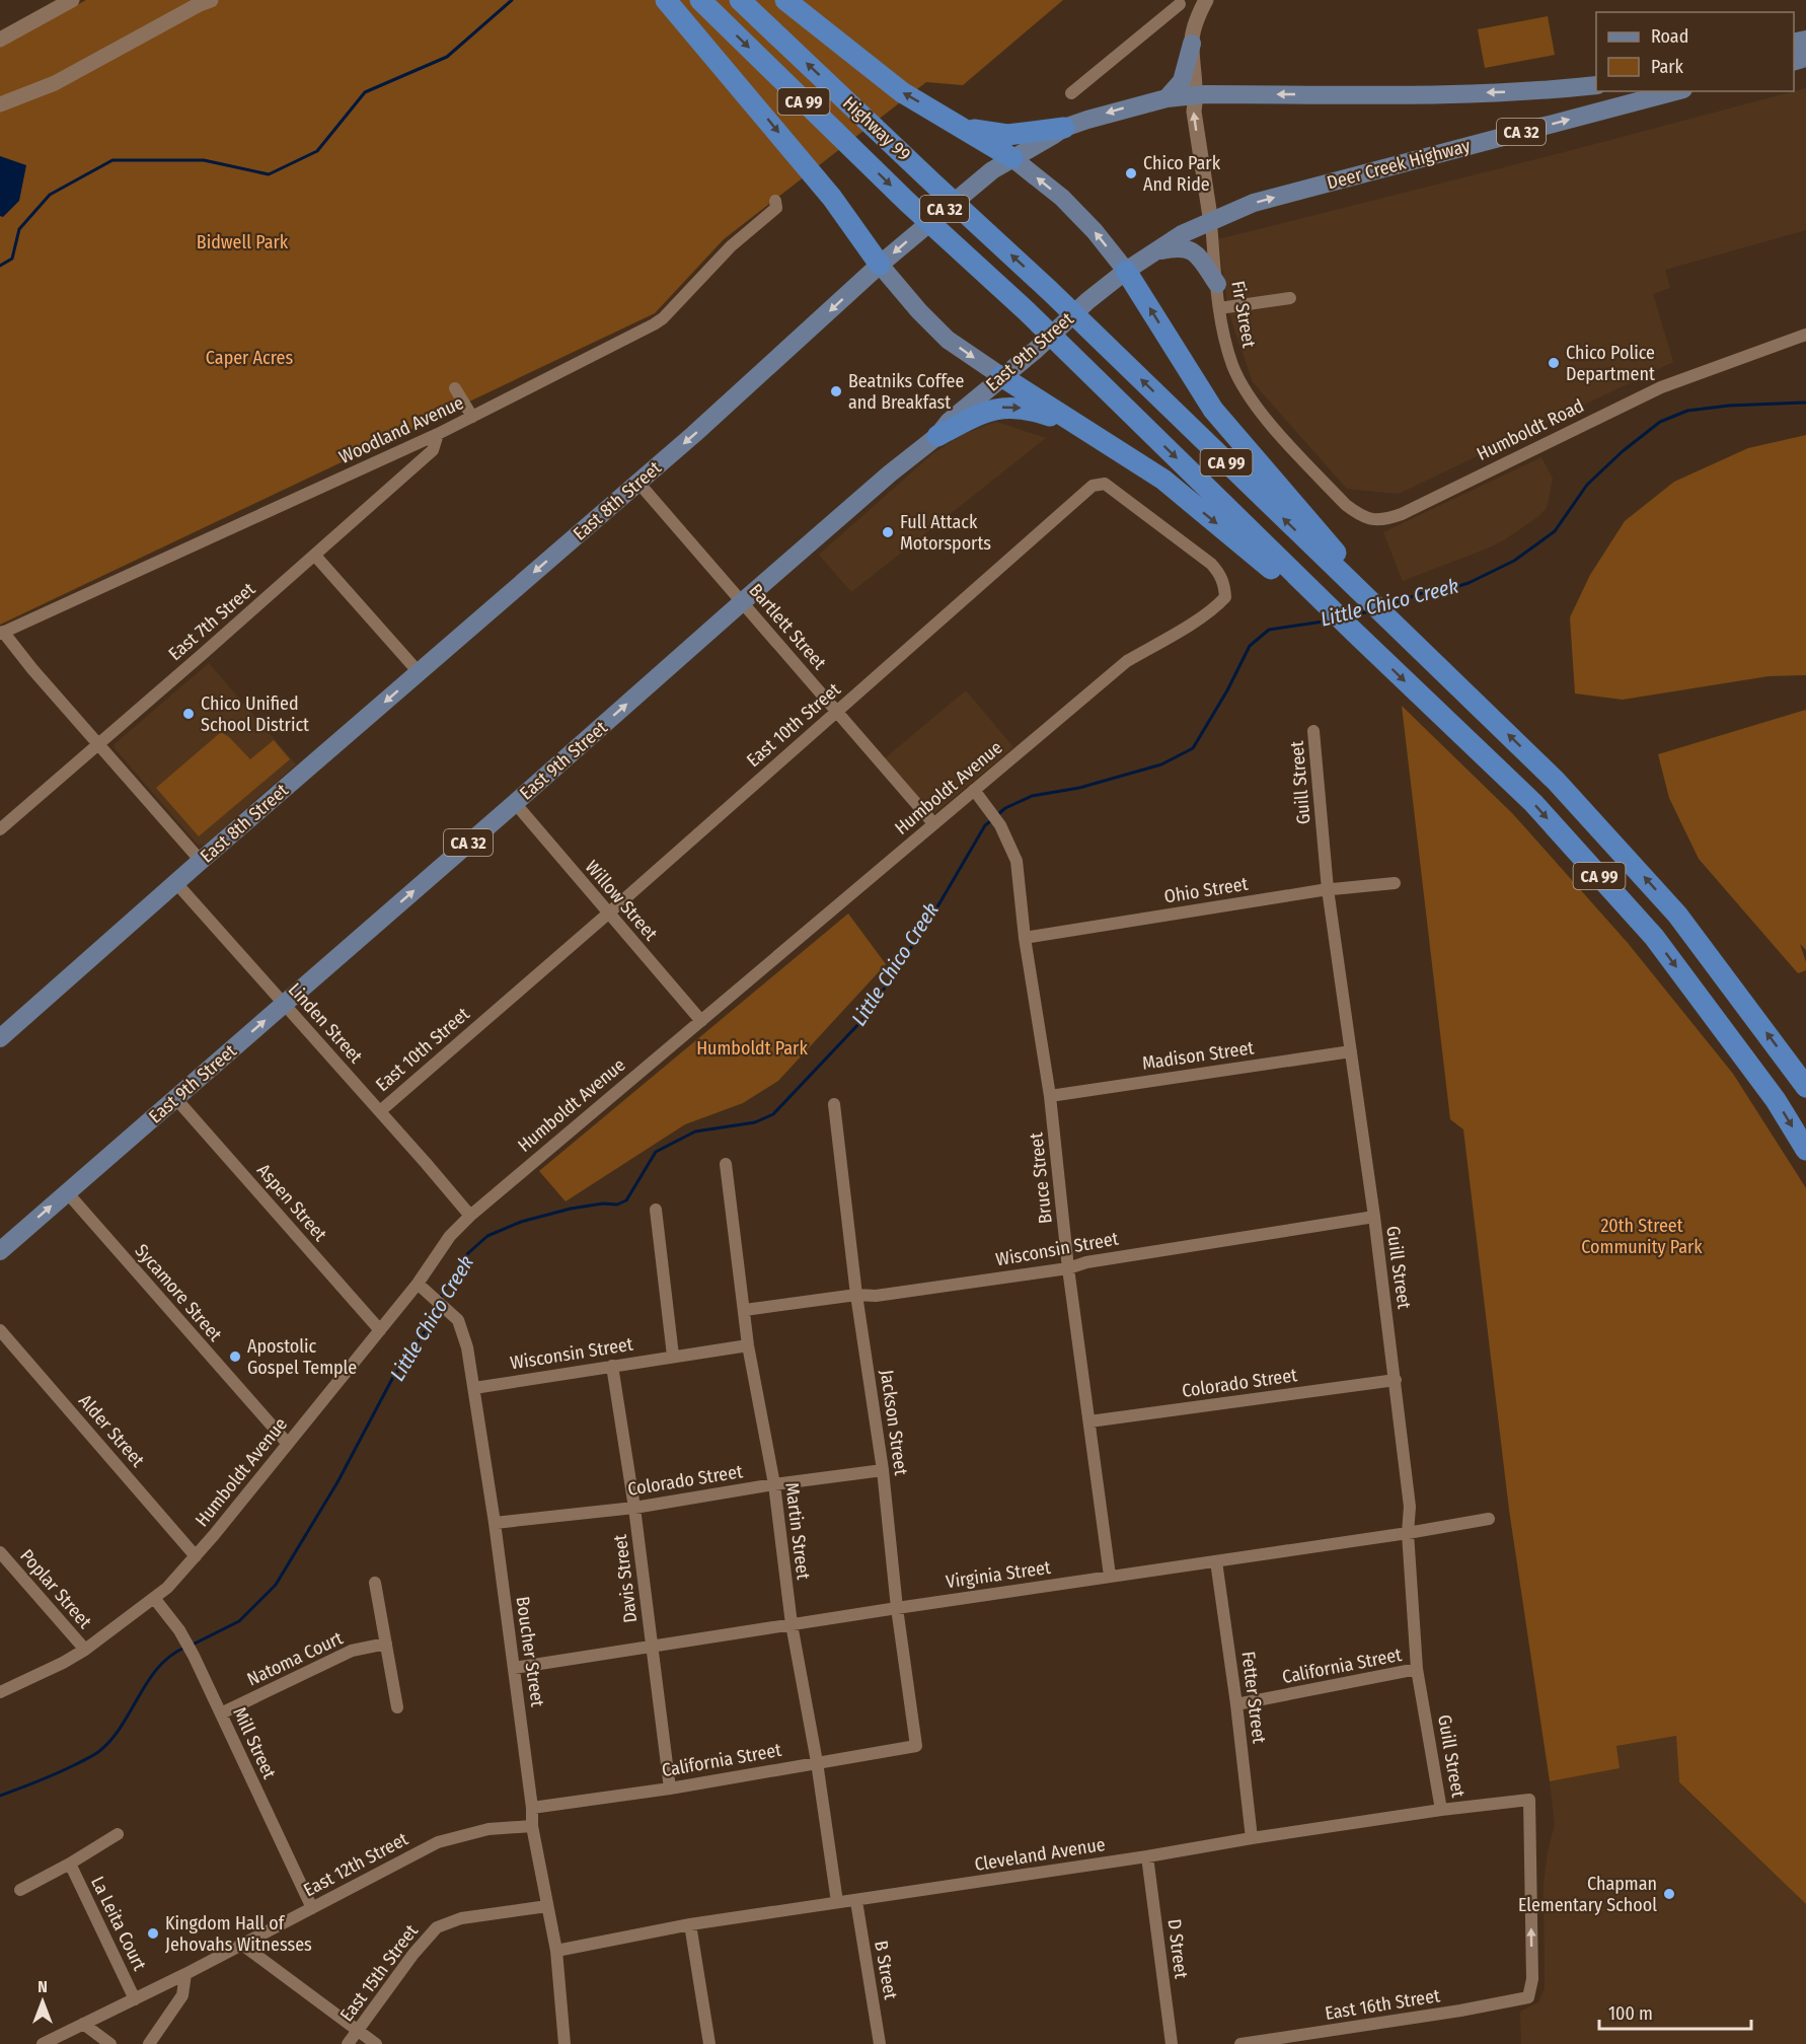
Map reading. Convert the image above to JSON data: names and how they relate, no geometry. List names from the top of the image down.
{
  "streets": {
    "highway": ["CA 99", "Highway 99"],
    "main road": [
      "CA 32",
      "Deer Creek Highway",
      "East 9th Street",
      "East 8th Street"
    ],
    "street": [
      "Fir Street",
      "Woodland Avenue",
      "Humboldt Road",
      "East 7th Street",
      "Bartlett Street",
      "East 10th Street",
      "Guill Street",
      "Humboldt Avenue",
      "Ohio Street",
      "Willow Street",
      "Linden Street",
      "Madison Street",
      "Bruce Street",
      "Aspen Street",
      "Wisconsin Street",
      "Sycamore Street",
      "Colorado Street",
      "Jackson Street",
      "Alder Street",
      "Martin Street",
      "Virginia Street",
      "Davis Street",
      "Poplar Street",
      "Boucher Street",
      "Natoma Court",
      "California Street",
      "Fetter Street",
      "Mill Street",
      "Cleveland Avenue",
      "East 12th Street",
      "La Leita Court",
      "D Street",
      "B Street",
      "East 15th Street",
      "East 16th Street"
    ]
  },
  "crossings": [
    ["CA 99", "Highway 99"],
    ["CA 32", "Fir Street"],
    ["CA 32", "East 8th Street"],
    ["Deer Creek Highway", "Fir Street"],
    ["Deer Creek Highway", "East 9th Street"],
    ["Fir Street", "Humboldt Road"],
    ["Fir Street", "East 8th Street"],
    ["East 9th Street", "Bartlett Street"],
    ["East 9th Street", "Willow Street"],
    ["East 9th Street", "Linden Street"],
    ["East 9th Street", "Aspen Street"],
    ["East 9th Street", "Sycamore Street"],
    ["Woodland Avenue", "East 7th Street"],
    ["East 8th Street", "Bartlett Street"],
    ["East 8th Street", "Linden Street"],
    ["Bartlett Street", "East 10th Street"],
    ["Bartlett Street", "Humboldt Avenue"],
    ["East 10th Street", "Humboldt Avenue"],
    ["East 10th Street", "Willow Street"],
    ["East 10th Street", "Linden Street"],
    ["Guill Street", "Ohio Street"],
    ["Guill Street", "Madison Street"],
    ["Guill Street", "Wisconsin Street"],
    ["Guill Street", "Colorado Street"],
    ["Guill Street", "Virginia Street"],
    ["Guill Street", "California Street"],
    ["Guill Street", "Cleveland Avenue"],
    ["Humboldt Avenue", "Willow Street"],
    ["Humboldt Avenue", "Linden Street"],
    ["Humboldt Avenue", "Bruce Street"],
    ["Humboldt Avenue", "Aspen Street"],
    ["Humboldt Avenue", "Sycamore Street"],
    ["Humboldt Avenue", "Alder Street"],
    ["Humboldt Avenue", "Poplar Street"],
    ["Humboldt Avenue", "Boucher Street"],
    ["Humboldt Avenue", "Mill Street"],
    ["Ohio Street", "Bruce Street"],
    ["Madison Street", "Bruce Street"],
    ["Bruce Street", "Wisconsin Street"],
    ["Bruce Street", "Colorado Street"],
    ["Bruce Street", "Virginia Street"],
    ["Wisconsin Street", "Jackson Street"],
    ["Wisconsin Street", "Martin Street"],
    ["Wisconsin Street", "Davis Street"],
    ["Wisconsin Street", "Boucher Street"],
    ["Colorado Street", "Jackson Street"],
    ["Colorado Street", "Martin Street"],
    ["Colorado Street", "Davis Street"],
    ["Colorado Street", "Boucher Street"],
    ["Jackson Street", "Virginia Street"],
    ["Jackson Street", "California Street"],
    ["Martin Street", "Virginia Street"],
    ["Martin Street", "California Street"],
    ["Martin Street", "Cleveland Avenue"],
    ["Virginia Street", "Davis Street"],
    ["Virginia Street", "Boucher Street"],
    ["Virginia Street", "Fetter Street"],
    ["Davis Street", "California Street"],
    ["Boucher Street", "California Street"],
    ["Boucher Street", "Cleveland Avenue"],
    ["Boucher Street", "East 12th Street"],
    ["Boucher Street", "East 15th Street"],
    ["Natoma Court", "Mill Street"],
    ["California Street", "Fetter Street"],
    ["Fetter Street", "Cleveland Avenue"],
    ["Mill Street", "East 12th Street"],
    ["Cleveland Avenue", "D Street"],
    ["Cleveland Avenue", "B Street"],
    ["Cleveland Avenue", "East 16th Street"],
    ["East 12th Street", "La Leita Court"]
  ],
  "one_way": ["East 9th Street", "East 8th Street"],
  "water": ["Little Chico Creek"],
  "parks": [
    "Bidwell Park",
    "Caper Acres",
    "Humboldt Park",
    "20th Street Community Park"
  ],
  "places": [
    "Chico Park And Ride",
    "Chico Police Department",
    "Beatniks Coffee and Breakfast",
    "Full Attack Motorsports",
    "Chico Unified School District",
    "Apostolic Gospel Temple",
    "Chapman Elementary School",
    "Kingdom Hall of Jehovahs Witnesses"
  ],
  "legend": ["Road", "Park"],
  "scale_bar": "100 m",
  "north": "top"
}
